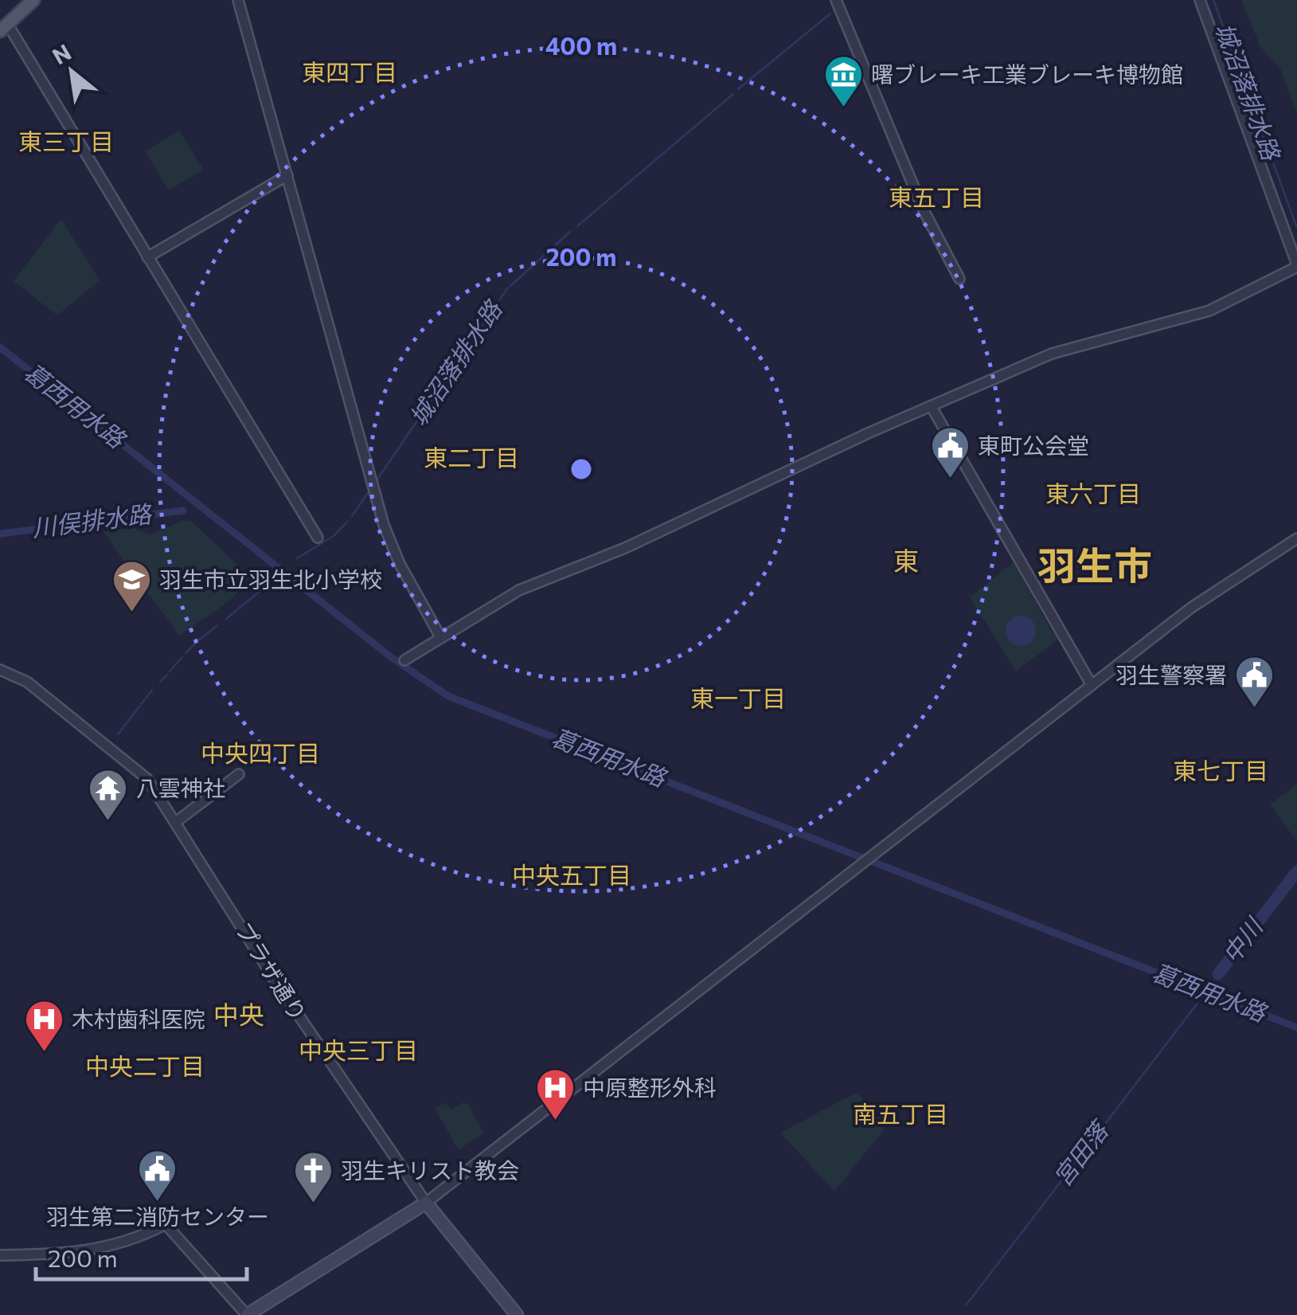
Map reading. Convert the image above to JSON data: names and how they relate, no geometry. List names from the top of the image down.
{
  "streets": {
    "street": ["プラザ通り"]
  },
  "districts": [
    "東四丁目",
    "東三丁目",
    "東五丁目",
    "東二丁目",
    "東六丁目",
    "東",
    "羽生市",
    "東一丁目",
    "中央四丁目",
    "東七丁目",
    "中央五丁目",
    "中央",
    "中央三丁目",
    "中央二丁目",
    "南五丁目"
  ],
  "water": [
    "城沼落排水路",
    "葛西用水路",
    "川俣排水路",
    "中川",
    "宮田落"
  ],
  "places": {
    "museum": ["曙ブレーキ工業ブレーキ博物館"],
    "public building": ["東町公会堂", "羽生警察署", "羽生第二消防センター"],
    "school or university": ["羽生市立羽生北小学校"],
    "temple": ["八雲神社"],
    "hospital": ["木村歯科医院", "中原整形外科"],
    "church": ["羽生キリスト教会"]
  },
  "scale_bar": "200 m",
  "north": "top left",
  "rings": ["400 m", "200 m"]
}
